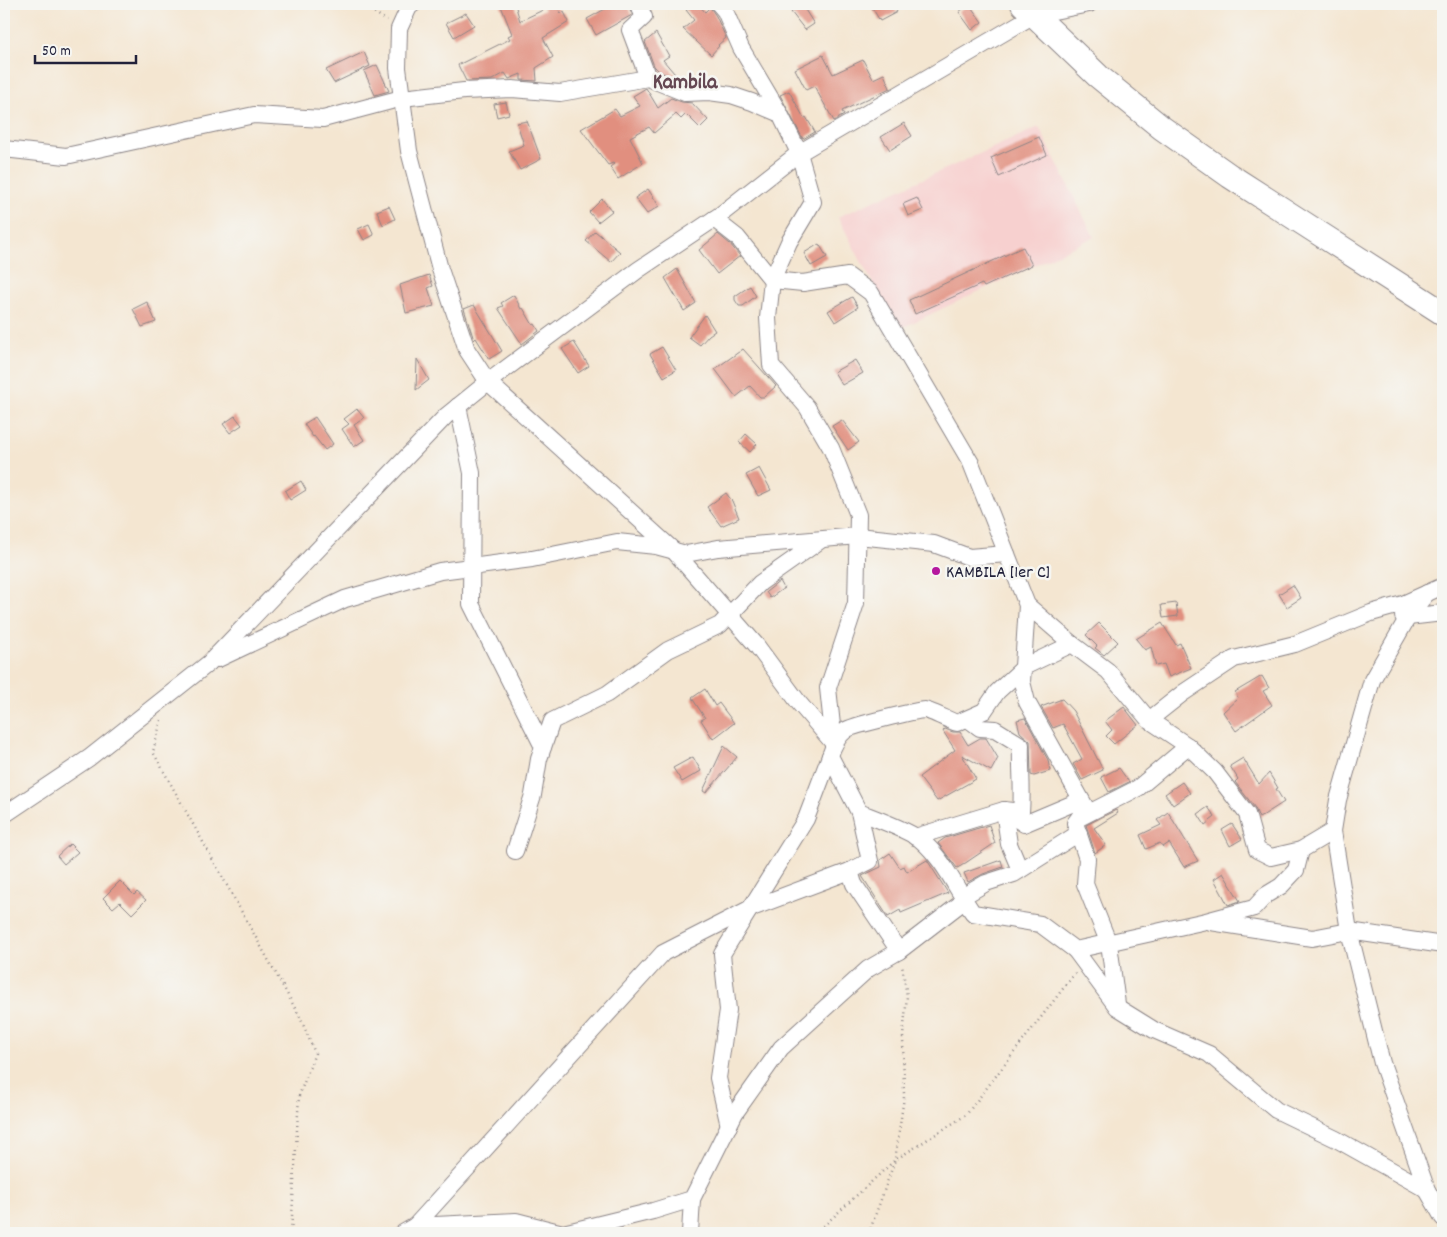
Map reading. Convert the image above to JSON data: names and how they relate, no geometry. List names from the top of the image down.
{
  "districts": ["Kambila"],
  "places": ["KAMBILA [1er C]"],
  "scale_bar": "50 m"
}
